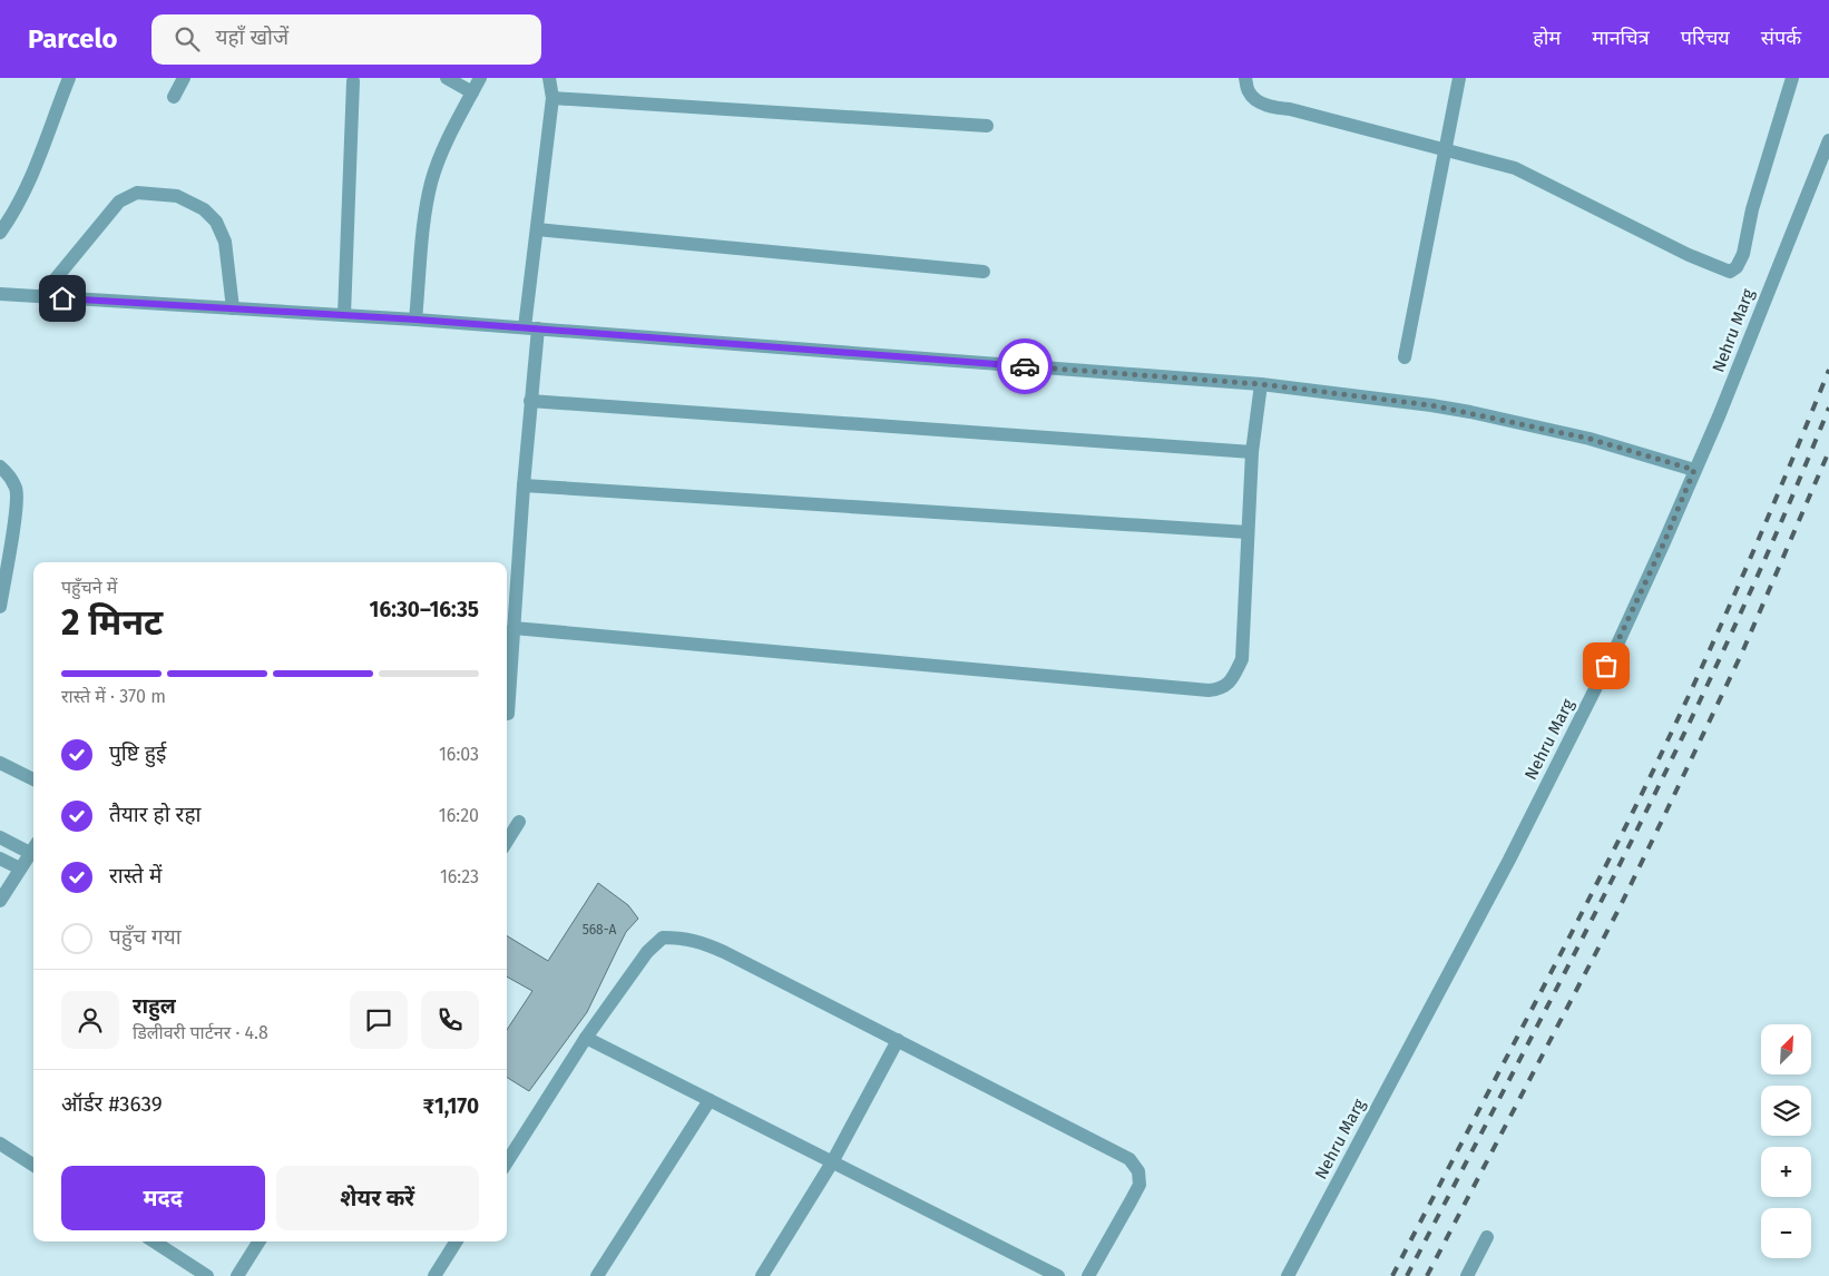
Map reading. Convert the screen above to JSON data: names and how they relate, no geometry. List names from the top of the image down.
{
  "streets": {
    "street": ["Nehru Marg"]
  },
  "house_numbers": ["568-A"],
  "north": "top right",
  "page": {
    "header": "Parcelo",
    "search": "यहाँ खोजें",
    "nav": [
      "होम",
      "मानचित्र",
      "परिचय",
      "संपर्क"
    ],
    "heading": ["2 मिनट", "पहुँचने में", "16:30–16:35"],
    "panel": [
      "राहुल",
      "डिलीवरी पार्टनर · 4.8",
      "ऑर्डर #3639",
      "₹1,170"
    ],
    "bar": "रास्ते में · 370 m",
    "list": [
      ["पुष्टि हुई", "16:03"],
      ["तैयार हो रहा", "16:20"],
      ["रास्ते में", "16:23"],
      "पहुँच गया"
    ],
    "map_buttons": ["+", "−"],
    "buttons": ["मदद", "शेयर करें"]
  }
}
